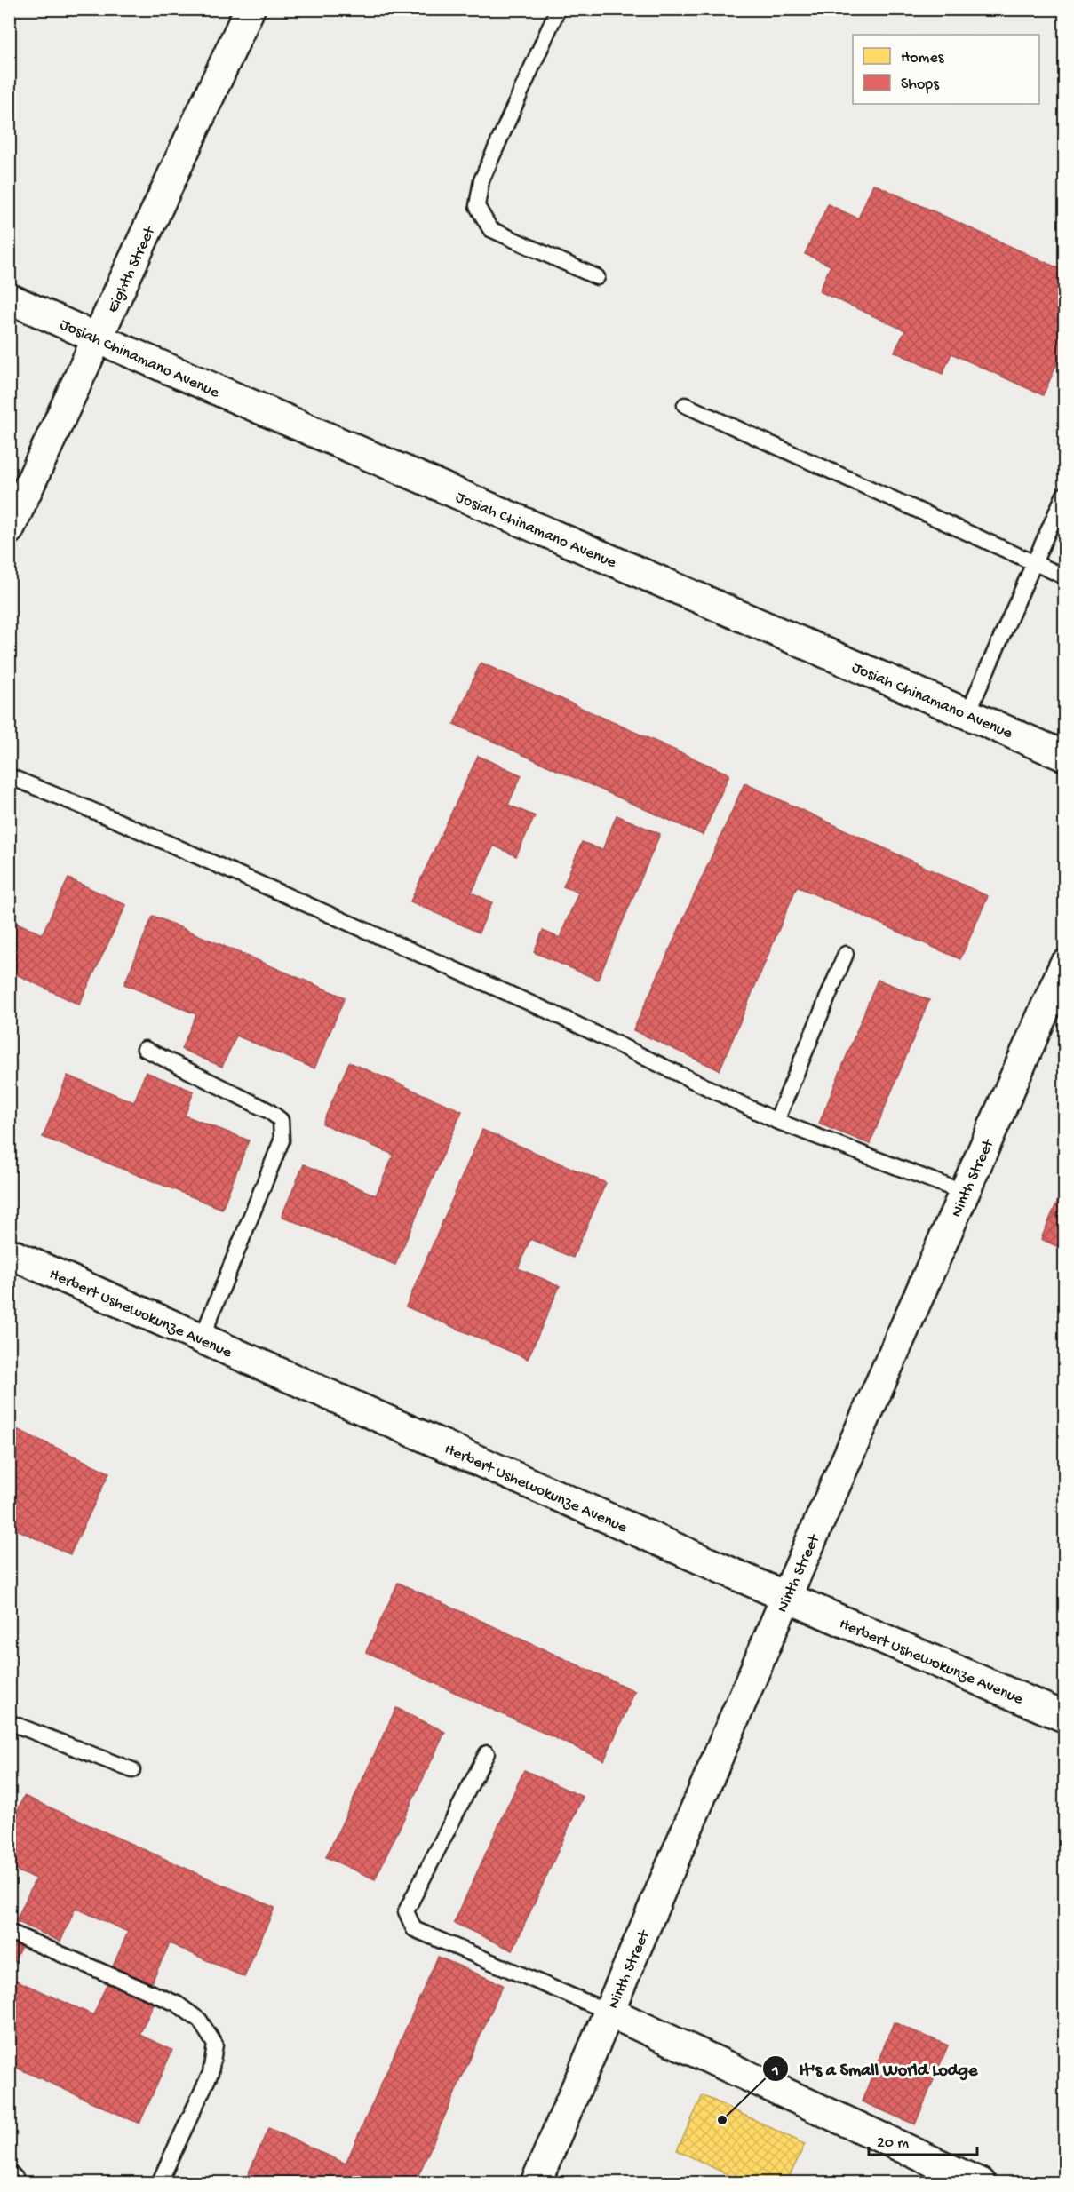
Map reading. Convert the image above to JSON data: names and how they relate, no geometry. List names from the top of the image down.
{
  "streets": {
    "street": [
      "Eighth Street",
      "Josiah Chinamano Avenue",
      "Ninth Street",
      "Herbert Ushewokunze Avenue"
    ]
  },
  "crossings": [
    ["Eighth Street", "Josiah Chinamano Avenue"],
    ["Ninth Street", "Herbert Ushewokunze Avenue"]
  ],
  "places": ["It's a Small World Lodge"],
  "legend": ["Homes", "Shops"],
  "scale_bar": "20 m"
}
